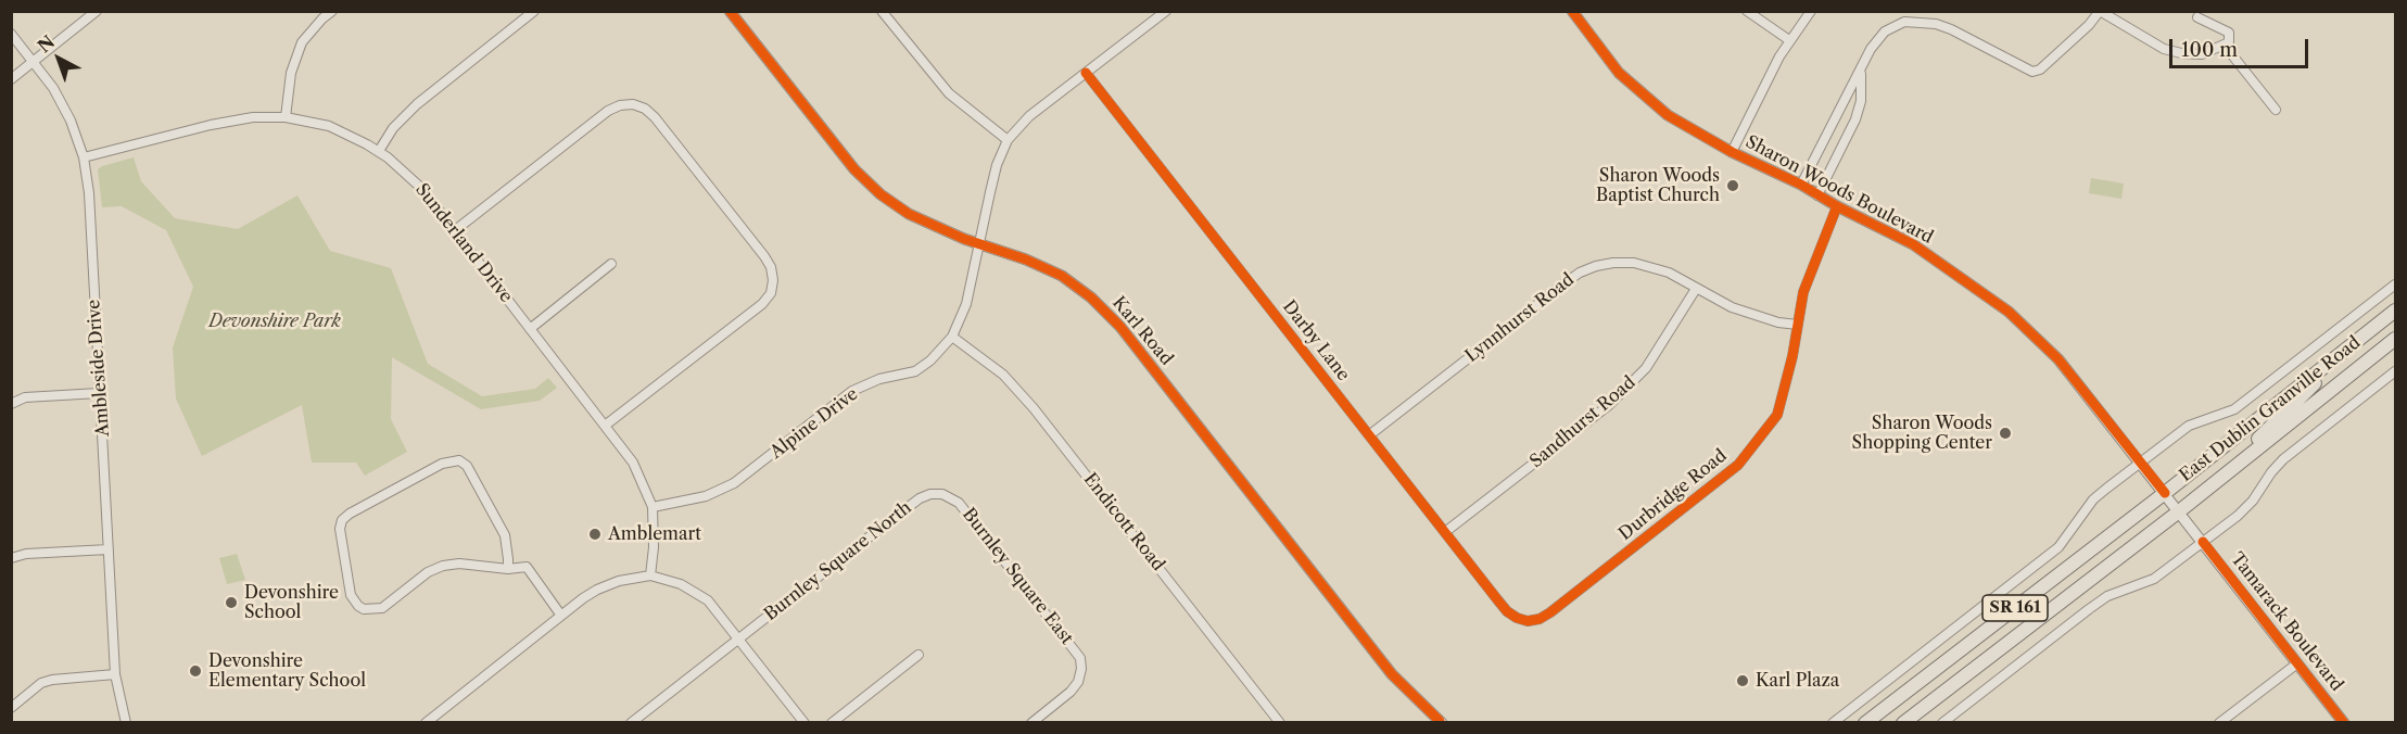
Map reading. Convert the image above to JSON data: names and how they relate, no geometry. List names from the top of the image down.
{
  "streets": {
    "main road": ["East Dublin Granville Road", "SR 161"],
    "street": [
      "Sharon Woods Boulevard",
      "Sunderland Drive",
      "Lynnhurst Road",
      "Karl Road",
      "Darby Lane",
      "Ambleside Drive",
      "Sandhurst Road",
      "Alpine Drive",
      "Durbridge Road",
      "Endicott Road",
      "Burnley Square North",
      "Burnley Square East",
      "Tamarack Boulevard"
    ]
  },
  "crossings": [
    ["Sharon Woods Boulevard", "East Dublin Granville Road"],
    ["Sharon Woods Boulevard", "Durbridge Road"],
    ["Sharon Woods Boulevard", "Tamarack Boulevard"],
    ["Sunderland Drive", "Ambleside Drive"],
    ["Sunderland Drive", "Alpine Drive"],
    ["Lynnhurst Road", "Darby Lane"],
    ["Lynnhurst Road", "Sandhurst Road"],
    ["Lynnhurst Road", "Durbridge Road"],
    ["Karl Road", "Alpine Drive"],
    ["Darby Lane", "Sandhurst Road"],
    ["Darby Lane", "Alpine Drive"],
    ["Darby Lane", "Durbridge Road"],
    ["East Dublin Granville Road", "Tamarack Boulevard"],
    ["Alpine Drive", "Endicott Road"],
    ["Burnley Square North", "Burnley Square East"]
  ],
  "parks": ["Devonshire Park"],
  "places": [
    "Sharon Woods Baptist Church",
    "Sharon Woods Shopping Center",
    "Amblemart",
    "Devonshire School",
    "Devonshire Elementary School",
    "Karl Plaza"
  ],
  "scale_bar": "100 m",
  "north": "top left"
}
